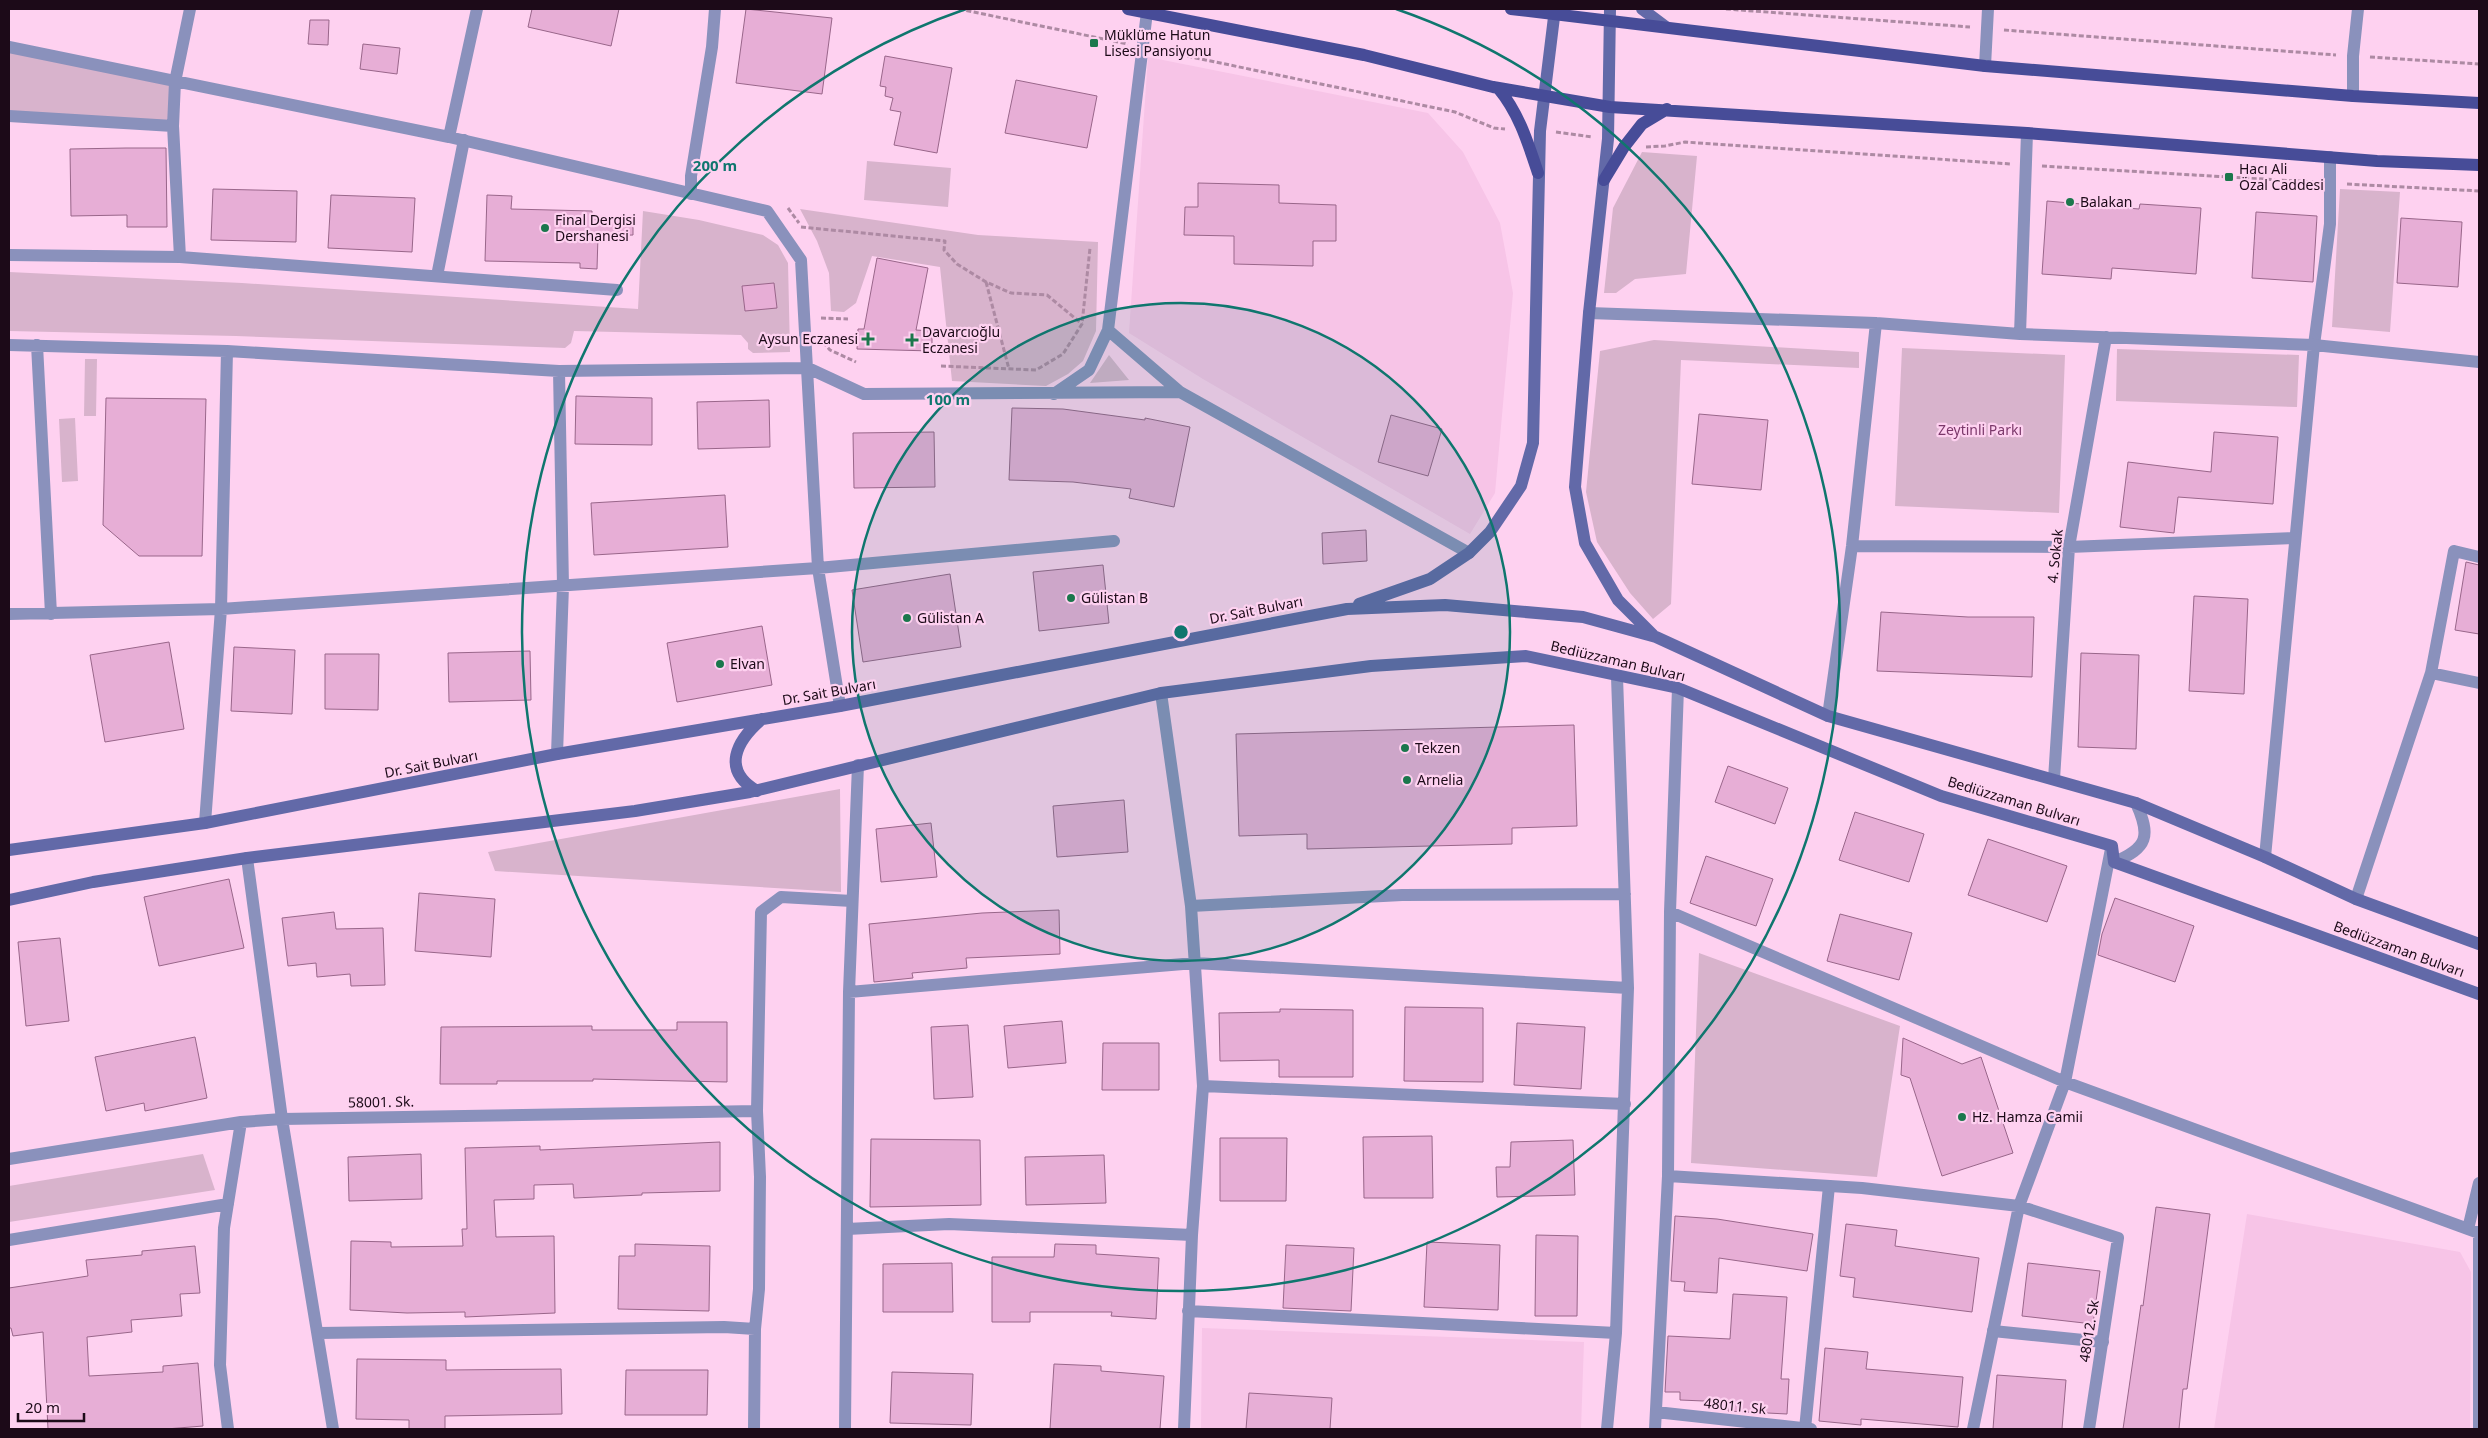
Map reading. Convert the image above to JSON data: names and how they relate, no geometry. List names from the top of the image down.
{
  "streets": {
    "main road": ["Dr. Sait Bulvarı", "Bediüzzaman Bulvarı"],
    "street": [
      "4. Sokak",
      "58001. Sk.",
      "48012. Sk",
      "48011. Sk"
    ]
  },
  "crossings": [
    ["4. Sokak", "Bediüzzaman Bulvarı"],
    ["Dr. Sait Bulvarı", "Bediüzzaman Bulvarı"]
  ],
  "parks": ["Zeytinli Parkı"],
  "places": {
    "transit": ["Müklüme Hatun Lisesi Pansiyonu", "Hacı Ali Özal Caddesi"],
    "other": [
      "Balakan",
      "Final Dergisi Dershanesi",
      "Gülistan B",
      "Gülistan A",
      "Elvan",
      "Tekzen",
      "Arnelia",
      "Hz. Hamza Camii"
    ],
    "health": ["Aysun Eczanesi", "Davarcıoğlu Eczanesi"]
  },
  "scale_bar": "20 m",
  "rings": ["200 m", "100 m"]
}
